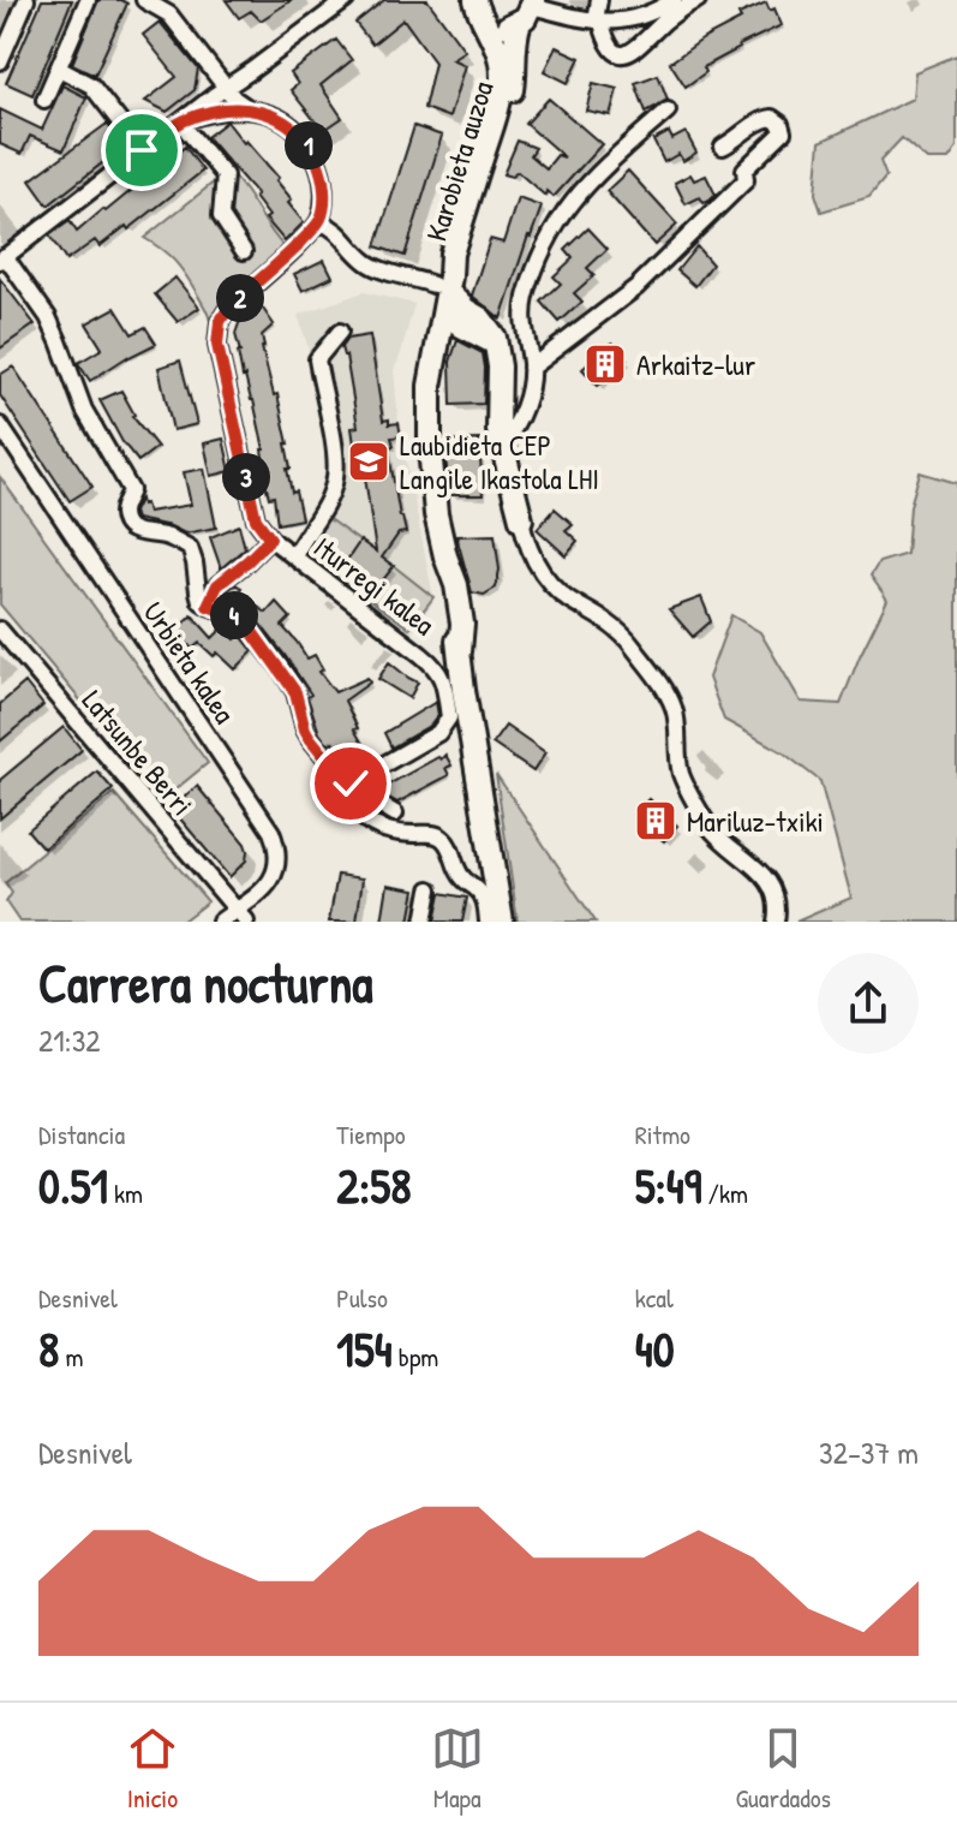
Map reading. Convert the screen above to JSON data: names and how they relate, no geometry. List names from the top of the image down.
{
  "streets": {
    "main road": ["Karobieta auzoa"],
    "street": ["Iturregi kalea", "Urbieta kalea", "Latsunbe Berri"]
  },
  "crossings": [
    ["Karobieta auzoa", "Iturregi kalea"],
    ["Urbieta kalea", "Latsunbe Berri"]
  ],
  "places": {
    "building": ["Arkaitz-lur", "Mariluz-txiki"],
    "school or university": ["Laubidieta CEP Langile Ikastola LHI"]
  },
  "page": {
    "pins": [
      "1",
      "2",
      "3",
      "4"
    ],
    "heading": ["Carrera nocturna", "21:32"],
    "stats": [
      ["Distancia", "0.51 km"],
      ["Tiempo", "2:58"],
      ["Ritmo", "5:49 /km"],
      ["Desnivel", "8 m"],
      ["Pulso", "154 bpm"],
      ["kcal", "40"]
    ],
    "chart": ["Desnivel", "32–37 m"],
    "tabs": ["Inicio", "Mapa", "Guardados"]
  }
}
